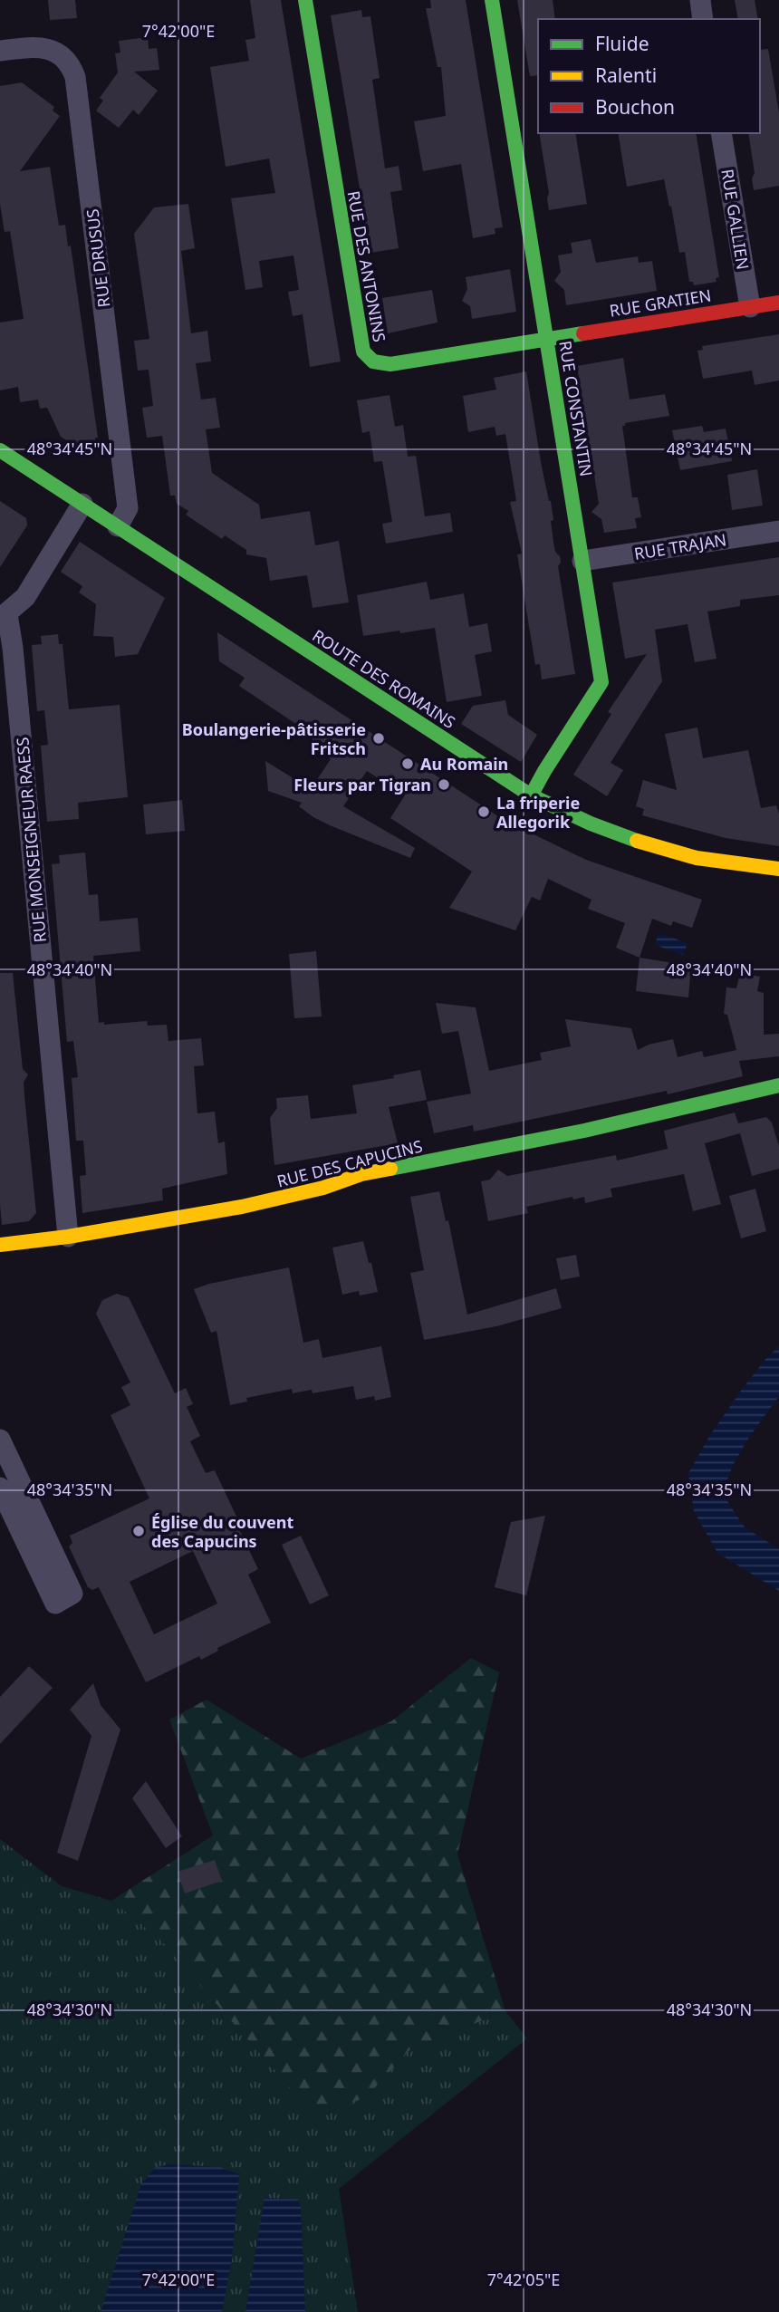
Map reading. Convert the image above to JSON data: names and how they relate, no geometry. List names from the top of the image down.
{
  "streets": {
    "street": [
      "RUE GALLIEN",
      "RUE DRUSUS",
      "RUE DES ANTONINS",
      "RUE GRATIEN",
      "RUE CONSTANTIN",
      "RUE TRAJAN",
      "ROUTE DES ROMAINS",
      "RUE MONSEIGNEUR RAESS",
      "RUE DES CAPUCINS"
    ]
  },
  "crossings": [
    ["RUE GALLIEN", "RUE GRATIEN"],
    ["RUE DRUSUS", "ROUTE DES ROMAINS"],
    ["RUE DES ANTONINS", "RUE GRATIEN"],
    ["RUE DES ANTONINS", "RUE CONSTANTIN"],
    ["RUE GRATIEN", "RUE CONSTANTIN"],
    ["RUE CONSTANTIN", "RUE TRAJAN"],
    ["RUE CONSTANTIN", "ROUTE DES ROMAINS"],
    ["ROUTE DES ROMAINS", "RUE MONSEIGNEUR RAESS"],
    ["RUE MONSEIGNEUR RAESS", "RUE DES CAPUCINS"]
  ],
  "places": [
    "Boulangerie-pâtisserie Fritsch",
    "Au Romain",
    "Fleurs par Tigran",
    "La friperie Allegorik",
    "Église du couvent des Capucins"
  ],
  "legend": ["Fluide", "Ralenti", "Bouchon"],
  "coordinates": [
    "7°42'00\"E",
    "48°34'45\"N",
    "48°34'40\"N",
    "48°34'35\"N",
    "48°34'30\"N",
    "7°42'05\"E"
  ]
}
